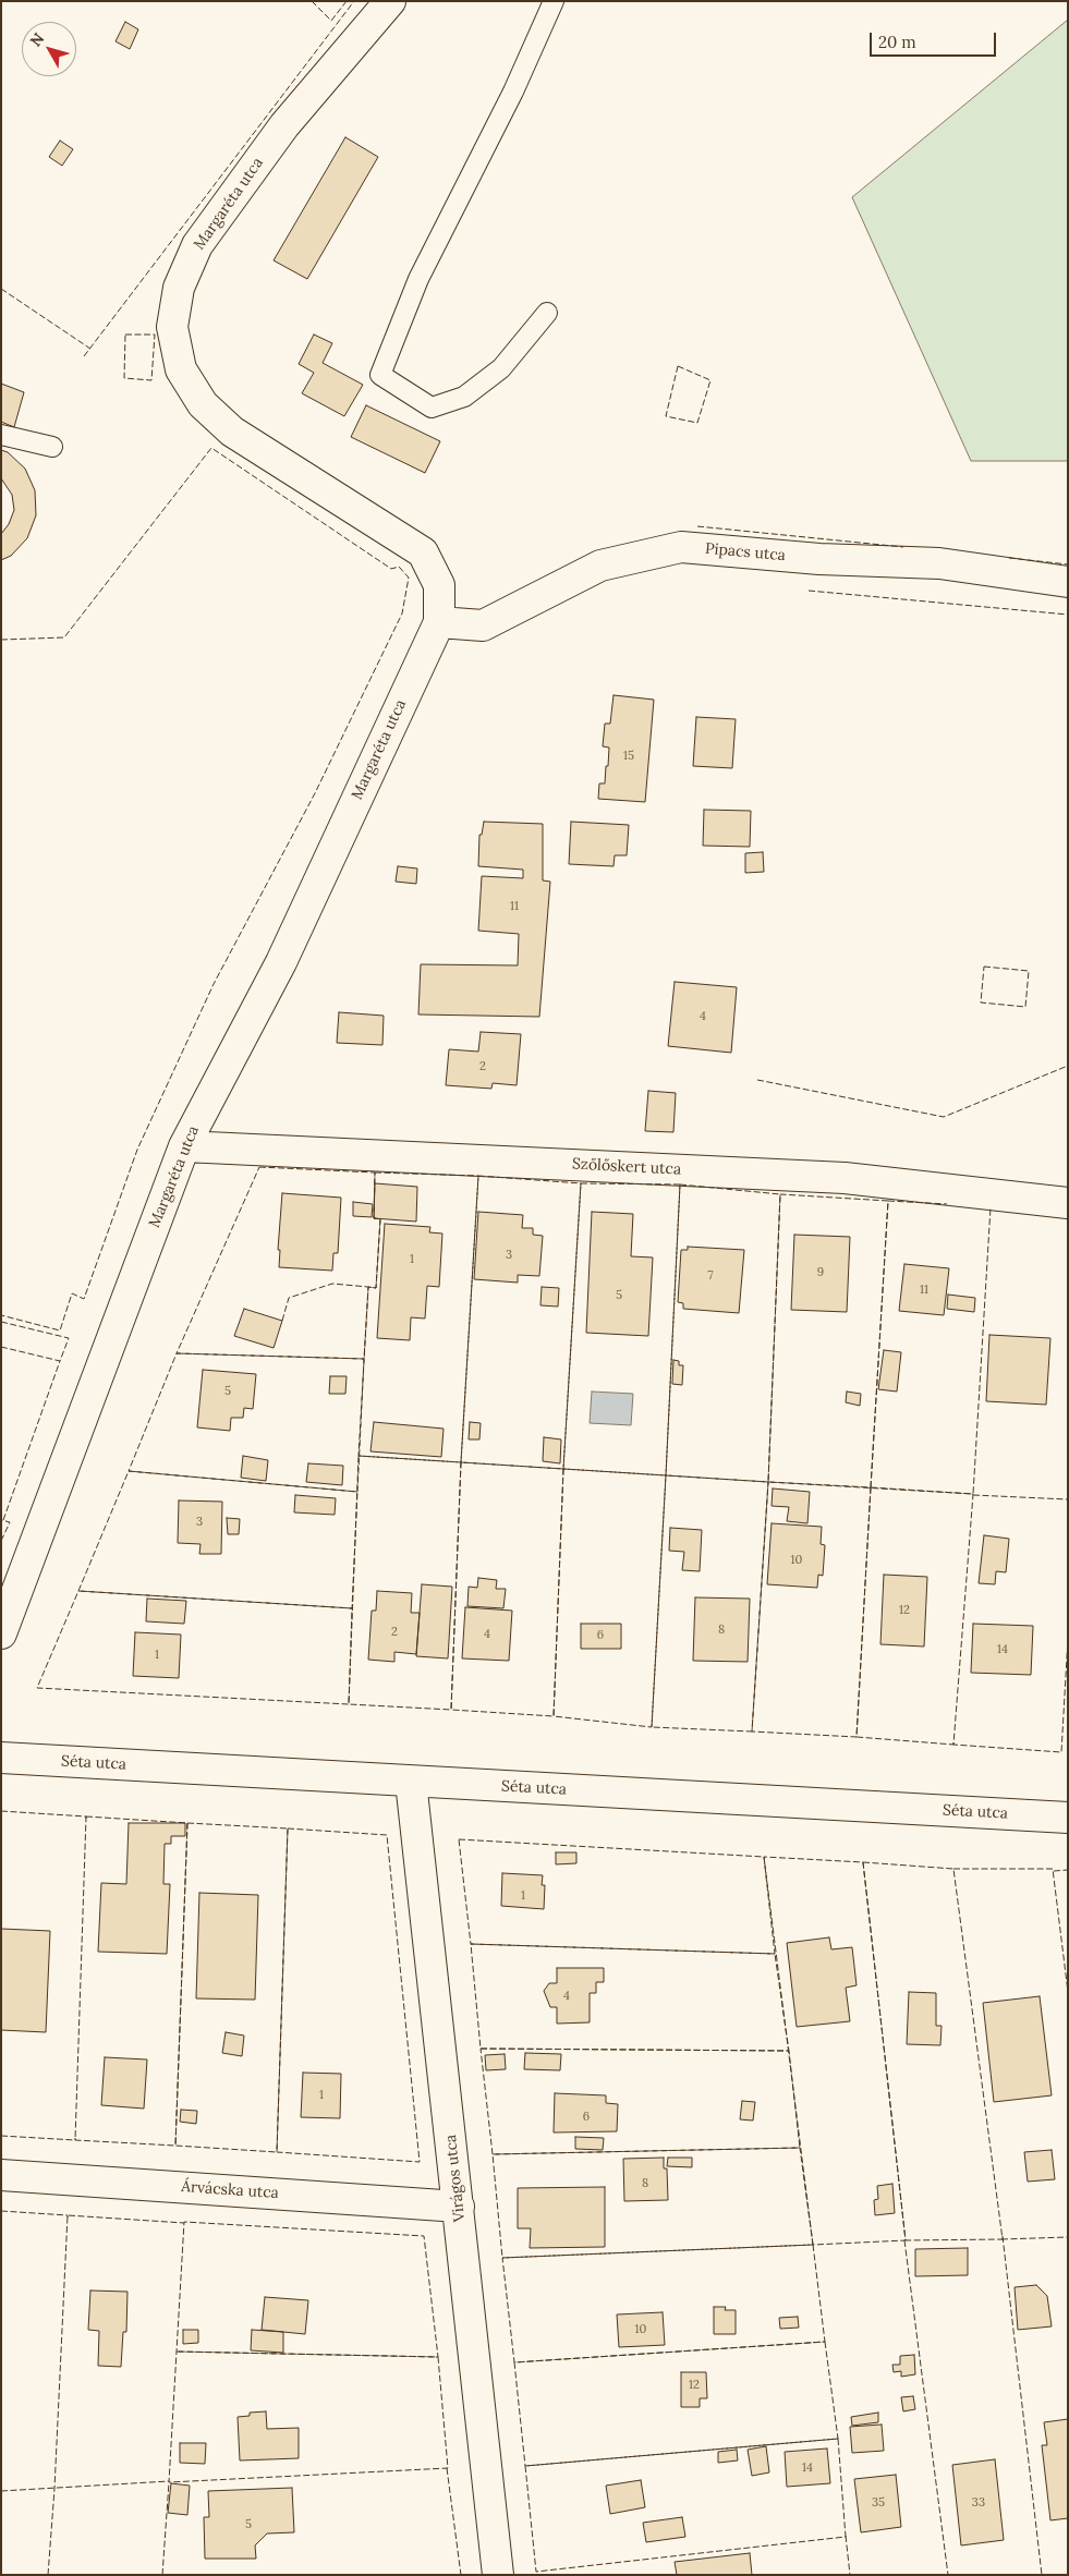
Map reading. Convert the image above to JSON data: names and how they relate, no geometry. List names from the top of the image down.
{
  "streets": {
    "street": [
      "Margaréta utca",
      "Pipacs utca",
      "Szőlőskert utca",
      "Séta utca",
      "Virágos utca",
      "Árvácska utca"
    ]
  },
  "crossings": [
    ["Margaréta utca", "Pipacs utca"],
    ["Margaréta utca", "Szőlőskert utca"],
    ["Séta utca", "Virágos utca"],
    ["Virágos utca", "Árvácska utca"]
  ],
  "house_numbers": [
    "15",
    "11",
    "4",
    "2",
    "3",
    "1",
    "9",
    "7",
    "11",
    "5",
    "5",
    "3",
    "10",
    "12",
    "8",
    "2",
    "4",
    "6",
    "14",
    "1",
    "1",
    "4",
    "1",
    "6",
    "8",
    "10",
    "12",
    "14",
    "35",
    "33",
    "5"
  ],
  "scale_bar": "20 m",
  "north": "top left"
}
